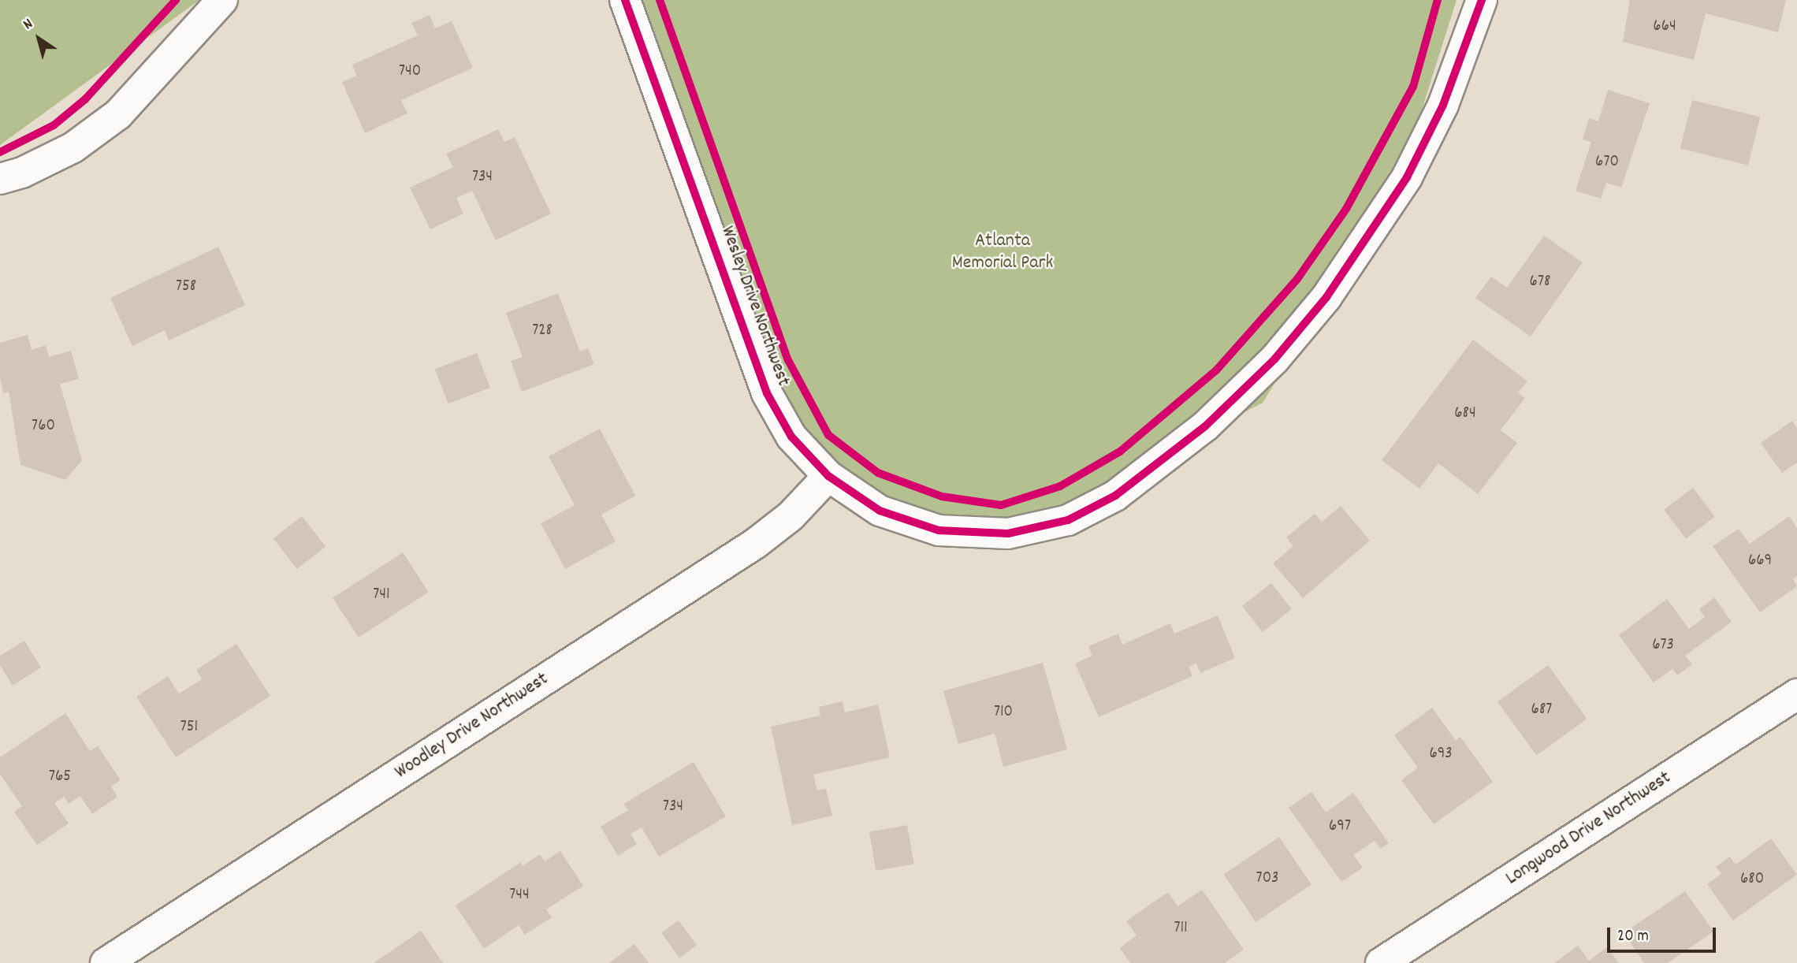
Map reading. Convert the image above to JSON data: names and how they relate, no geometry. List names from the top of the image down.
{
  "streets": {
    "street": ["Wesley Drive Northwest", "Woodley Drive Northwest", "Longwood Drive Northwest"]
  },
  "crossings": [
    ["Wesley Drive Northwest", "Woodley Drive Northwest"]
  ],
  "parks": ["Atlanta Memorial Park"],
  "house_numbers": [
    "664",
    "740",
    "670",
    "734",
    "678",
    "758",
    "728",
    "684",
    "760",
    "669",
    "741",
    "673",
    "687",
    "710",
    "751",
    "693",
    "765",
    "734",
    "697",
    "703",
    "680",
    "744",
    "711"
  ],
  "scale_bar": "20 m",
  "north": "top left"
}
